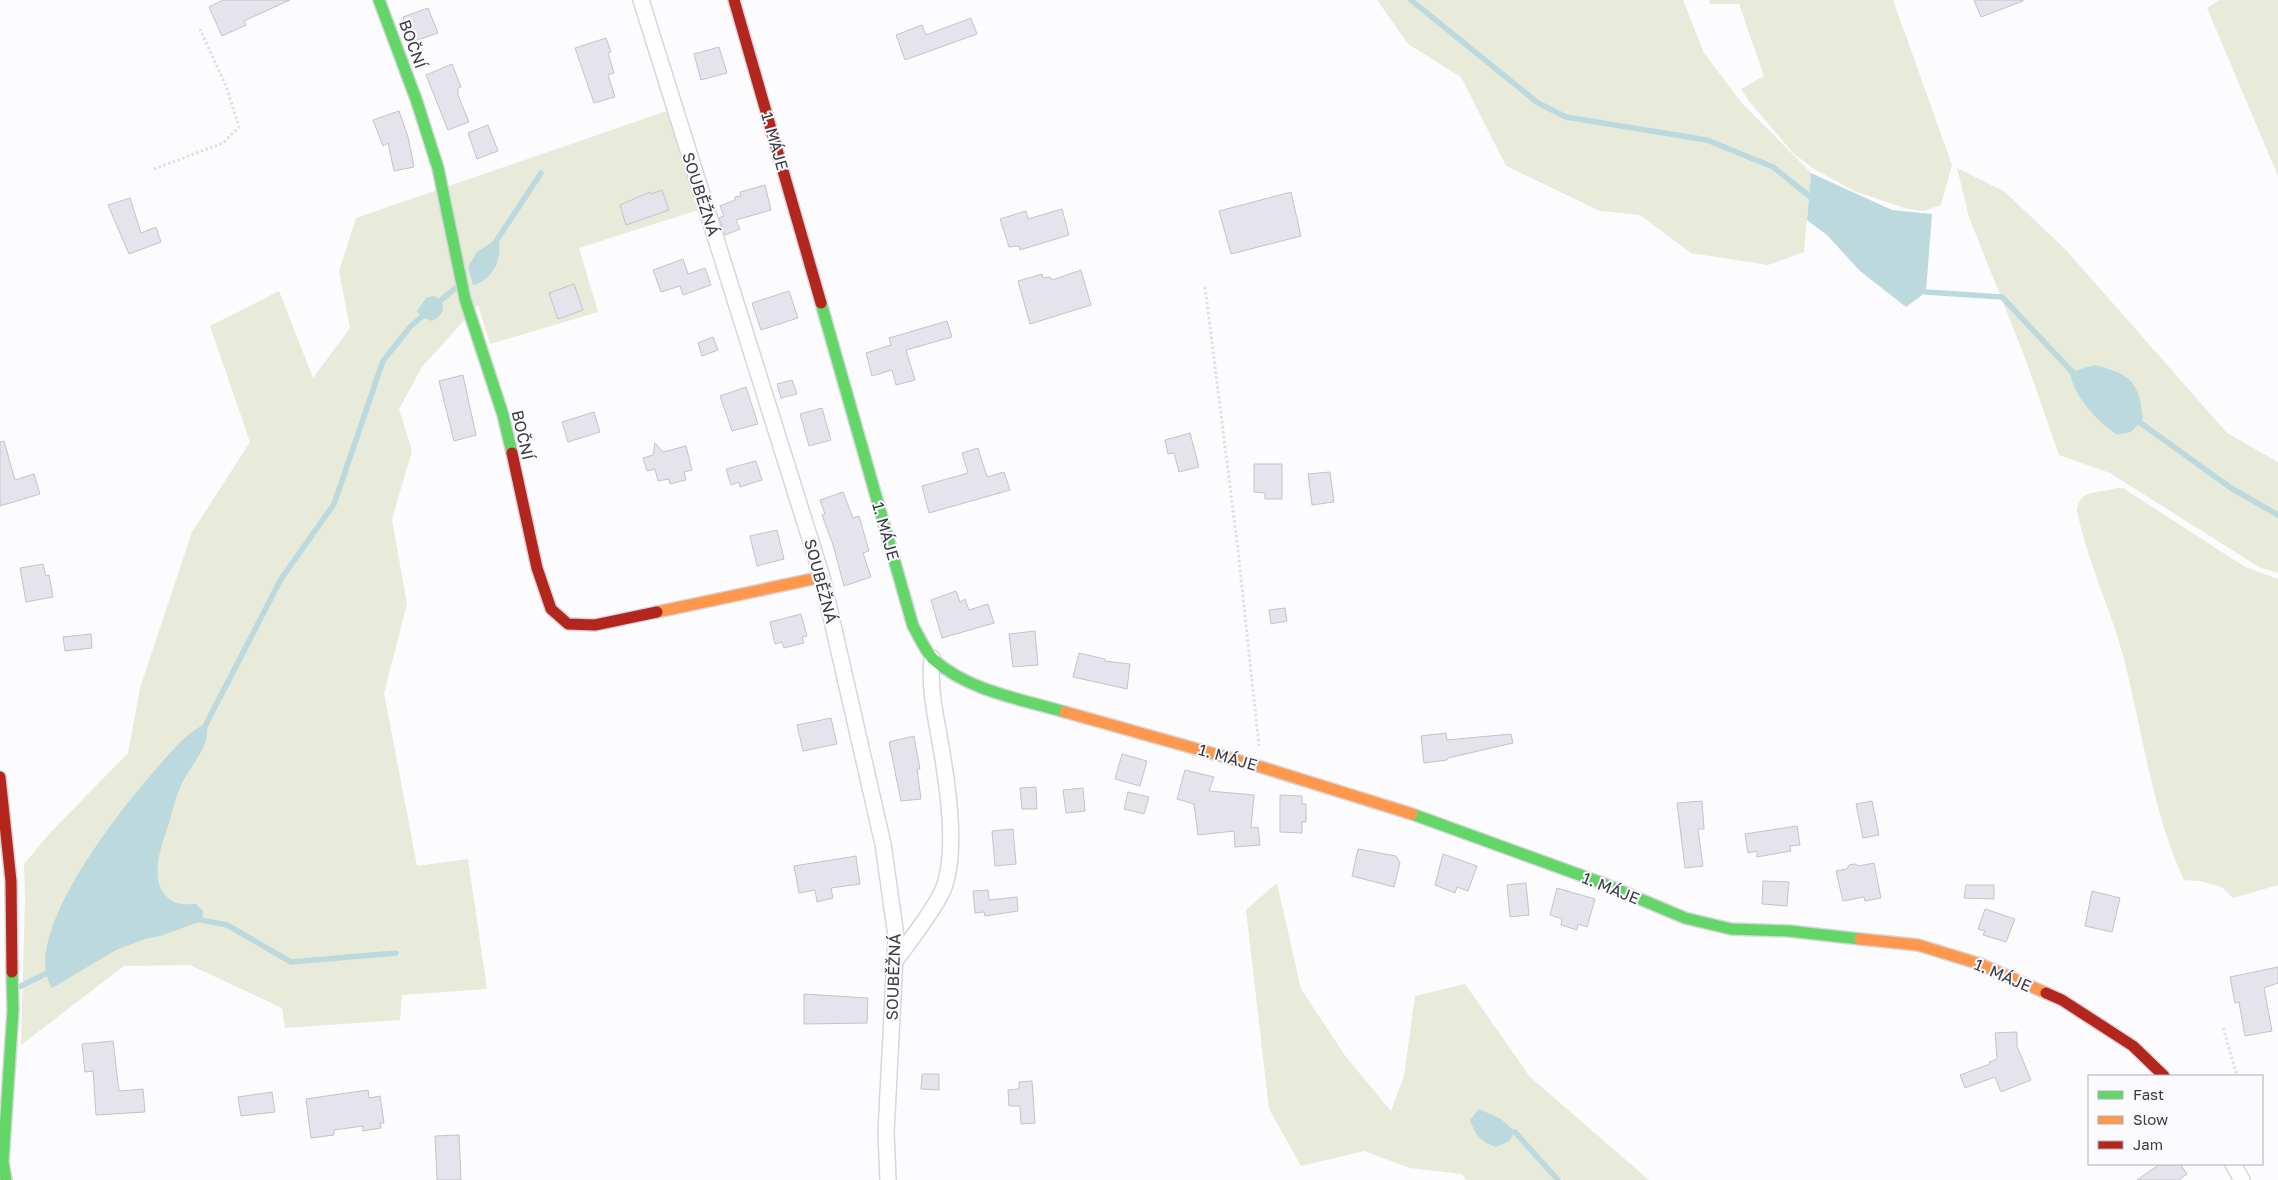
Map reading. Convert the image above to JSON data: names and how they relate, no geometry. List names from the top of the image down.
{
  "streets": {
    "street": ["BOČNÍ", "1. MÁJE", "SOUBĚŽNÁ"]
  },
  "crossings": [
    ["BOČNÍ", "SOUBĚŽNÁ"]
  ],
  "legend": ["Fast", "Slow", "Jam"]
}
